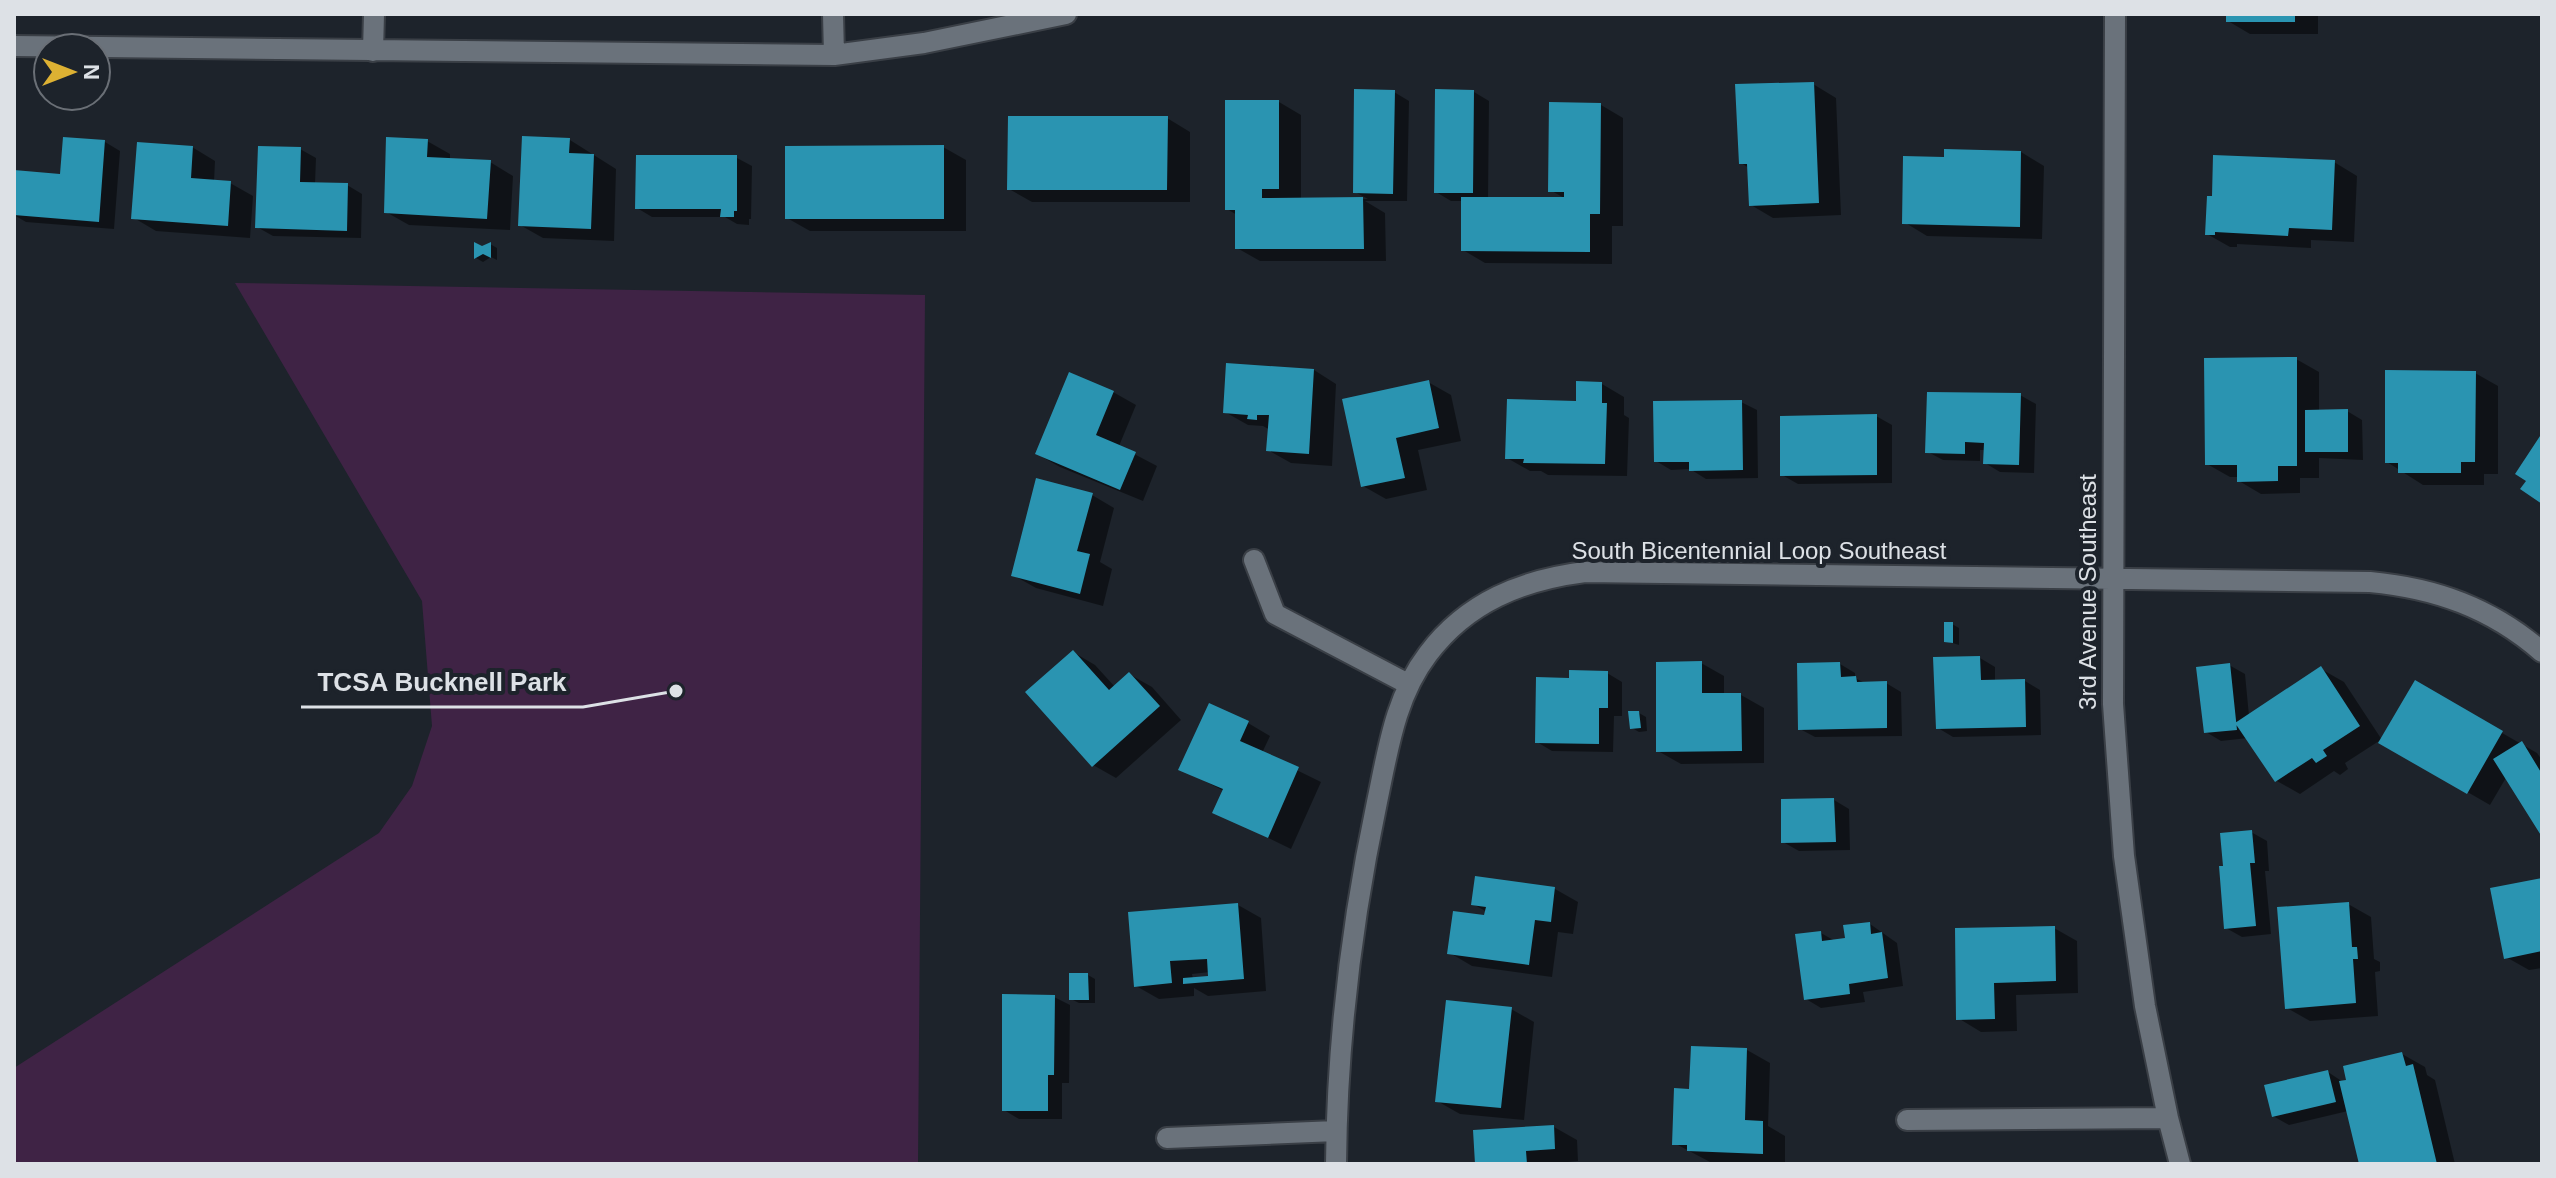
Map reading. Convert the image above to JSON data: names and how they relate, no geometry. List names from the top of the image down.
{
  "streets": {
    "street": ["South Bicentennial Loop Southeast", "3rd Avenue Southeast"]
  },
  "crossings": [
    ["South Bicentennial Loop Southeast", "3rd Avenue Southeast"]
  ],
  "places": ["TCSA Bucknell Park"],
  "north": "right"
}
